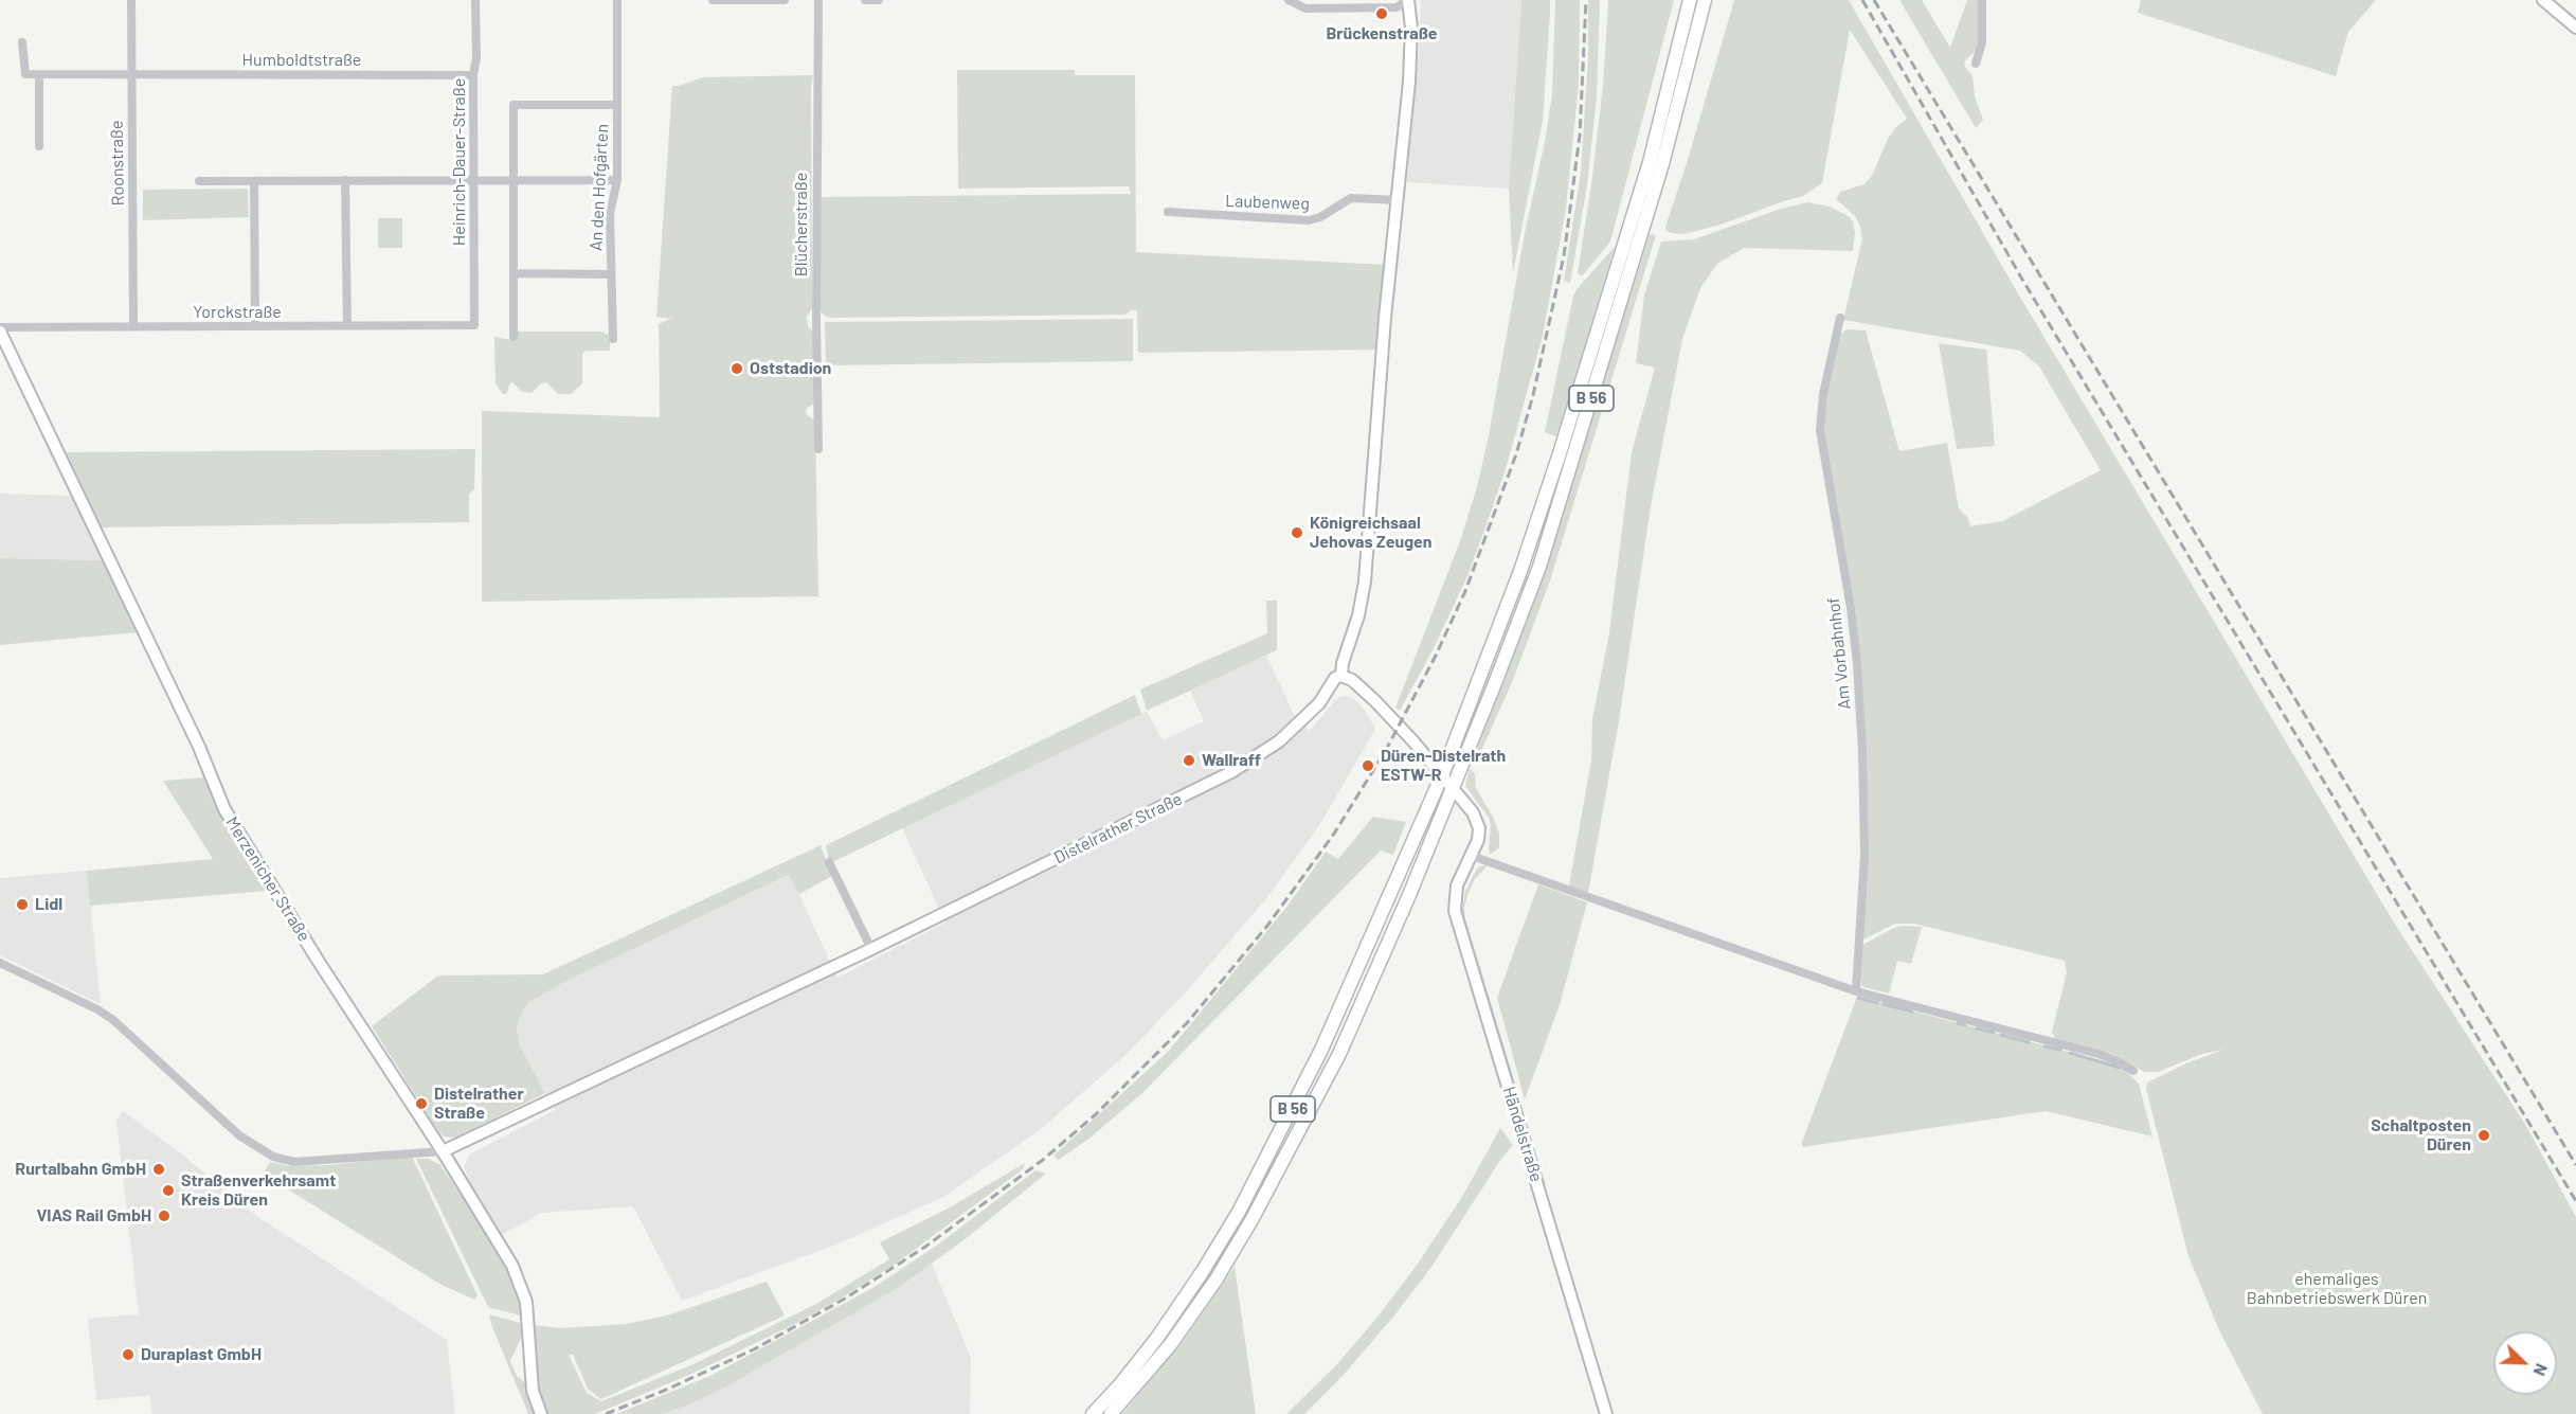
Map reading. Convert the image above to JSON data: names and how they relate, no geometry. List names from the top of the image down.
{
  "streets": {
    "main road": ["B 56"],
    "street": [
      "Humboldtstraße",
      "Heinrich-Dauer-Straße",
      "Roonstraße",
      "An den Hofgärten",
      "Laubenweg",
      "Blücherstraße",
      "Yorckstraße",
      "Am Vorbahnhof",
      "Distelrather Straße",
      "Merzenicher Straße",
      "Händelstraße"
    ]
  },
  "crossings": [
    ["Humboldtstraße", "Heinrich-Dauer-Straße"],
    ["Humboldtstraße", "Roonstraße"],
    ["Heinrich-Dauer-Straße", "Yorckstraße"],
    ["Roonstraße", "Yorckstraße"],
    ["Yorckstraße", "Merzenicher Straße"],
    ["Distelrather Straße", "Merzenicher Straße"]
  ],
  "parks": ["ehemaliges Bahnbetriebswerk Düren"],
  "places": [
    "Brückenstraße",
    "Oststadion",
    "Königreichsaal Jehovas Zeugen",
    "Wallraff",
    "Düren-Distelrath ESTW-R",
    "Lidl",
    "Distelrather Straße",
    "Schaltposten Düren",
    "Rurtalbahn GmbH",
    "Straßenverkehrsamt Kreis Düren",
    "VIAS Rail GmbH",
    "Duraplast GmbH"
  ],
  "north": "bottom right"
}
